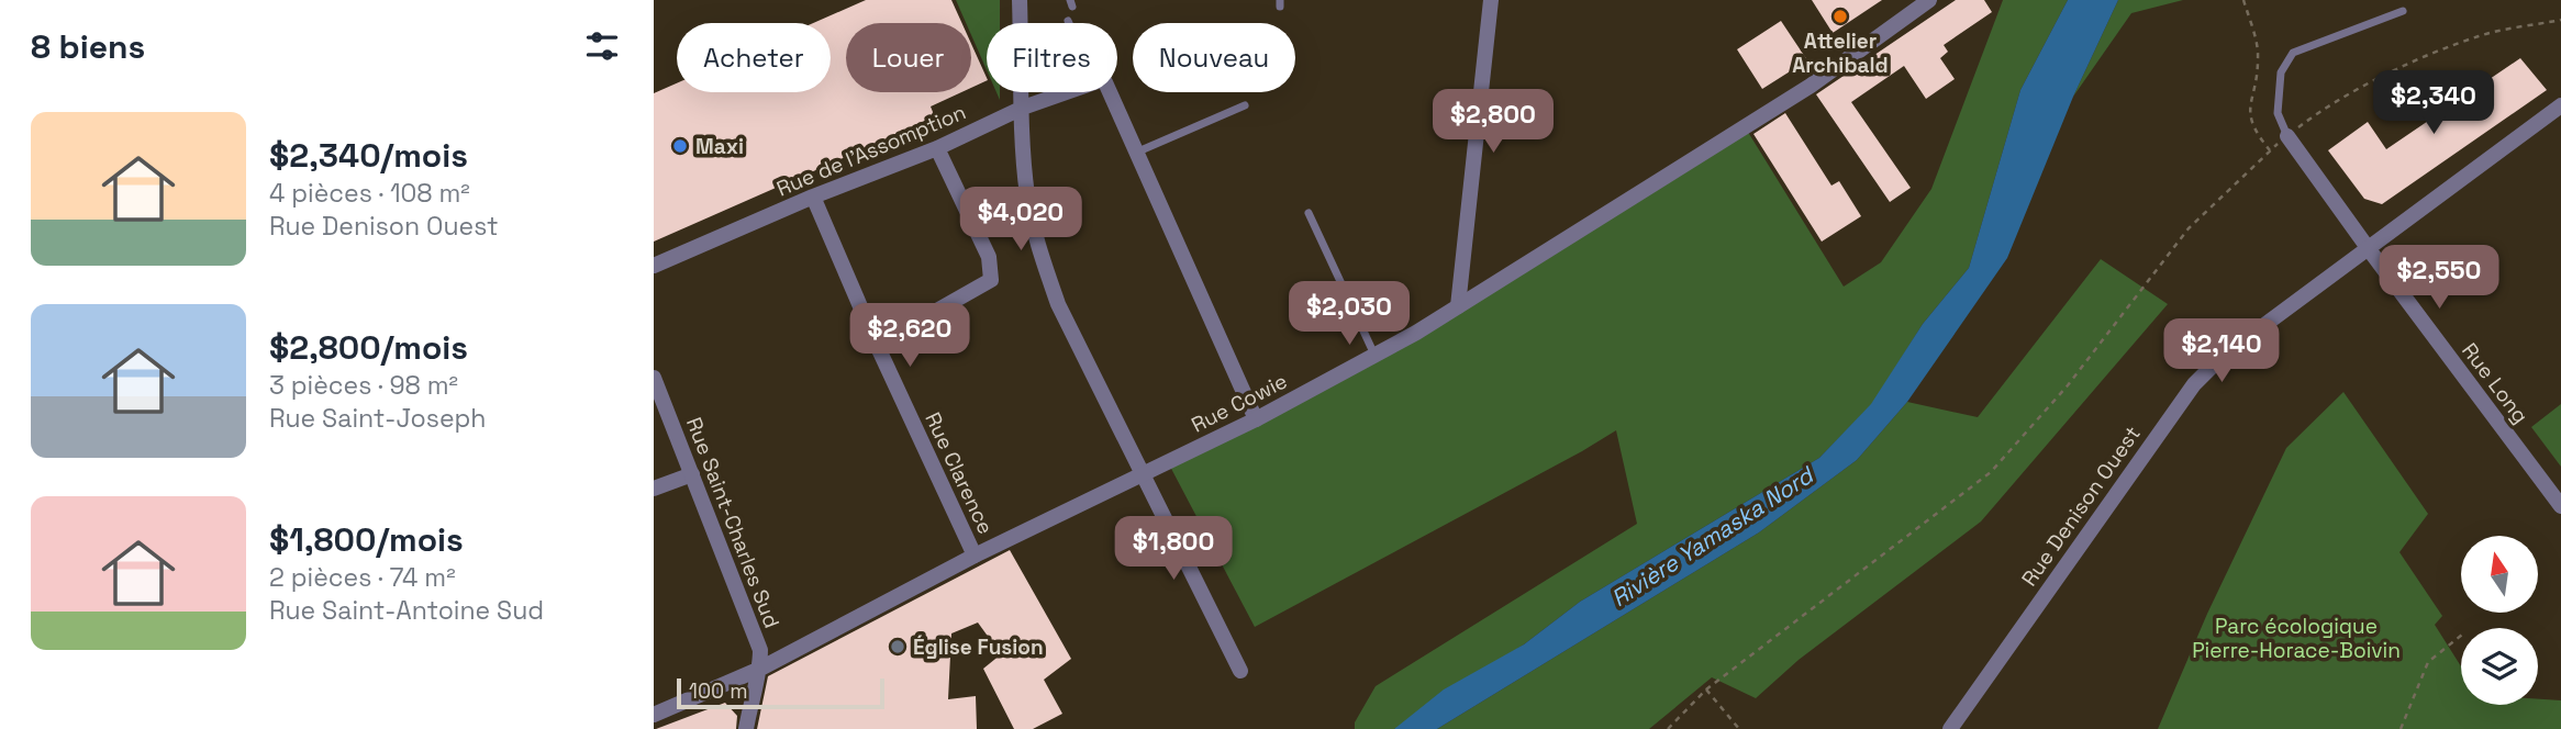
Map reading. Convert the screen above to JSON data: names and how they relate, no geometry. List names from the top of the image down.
{
  "streets": {
    "street": [
      "Rue de l'Assomption",
      "Rue Long",
      "Rue Cowie",
      "Rue Clarence",
      "Rue Denison Ouest",
      "Rue Saint-Charles Sud"
    ]
  },
  "crossings": [
    ["Rue de l'Assomption", "Rue Clarence"],
    ["Rue Long", "Rue Denison Ouest"],
    ["Rue Cowie", "Rue Clarence"],
    ["Rue Cowie", "Rue Saint-Charles Sud"]
  ],
  "water": ["Rivière Yamaska Nord"],
  "parks": ["Parc écologique Pierre-Horace-Boivin"],
  "places": ["Attelier Archibald", "Maxi", "Église Fusion"],
  "scale_bar": "100 m",
  "north": "top",
  "page": {
    "heading": "8 biens",
    "chip": [
      "Acheter",
      "Louer",
      "Filtres",
      "Nouveau"
    ],
    "price": [
      "$2,340",
      "$2,800",
      "$4,020",
      "$2,550",
      "$2,030",
      "$2,620",
      "$2,140",
      "$1,800"
    ],
    "list": [
      {
        "name": "$2,340/mois",
        "note": "4 pièces · 108 m² · Rue Denison Ouest"
      },
      {
        "name": "$2,800/mois",
        "note": "3 pièces · 98 m² · Rue Saint-Joseph"
      },
      {
        "name": "$1,800/mois",
        "note": "2 pièces · 74 m² · Rue Saint-Antoine Sud"
      }
    ],
    "scale": "100 m"
  }
}
